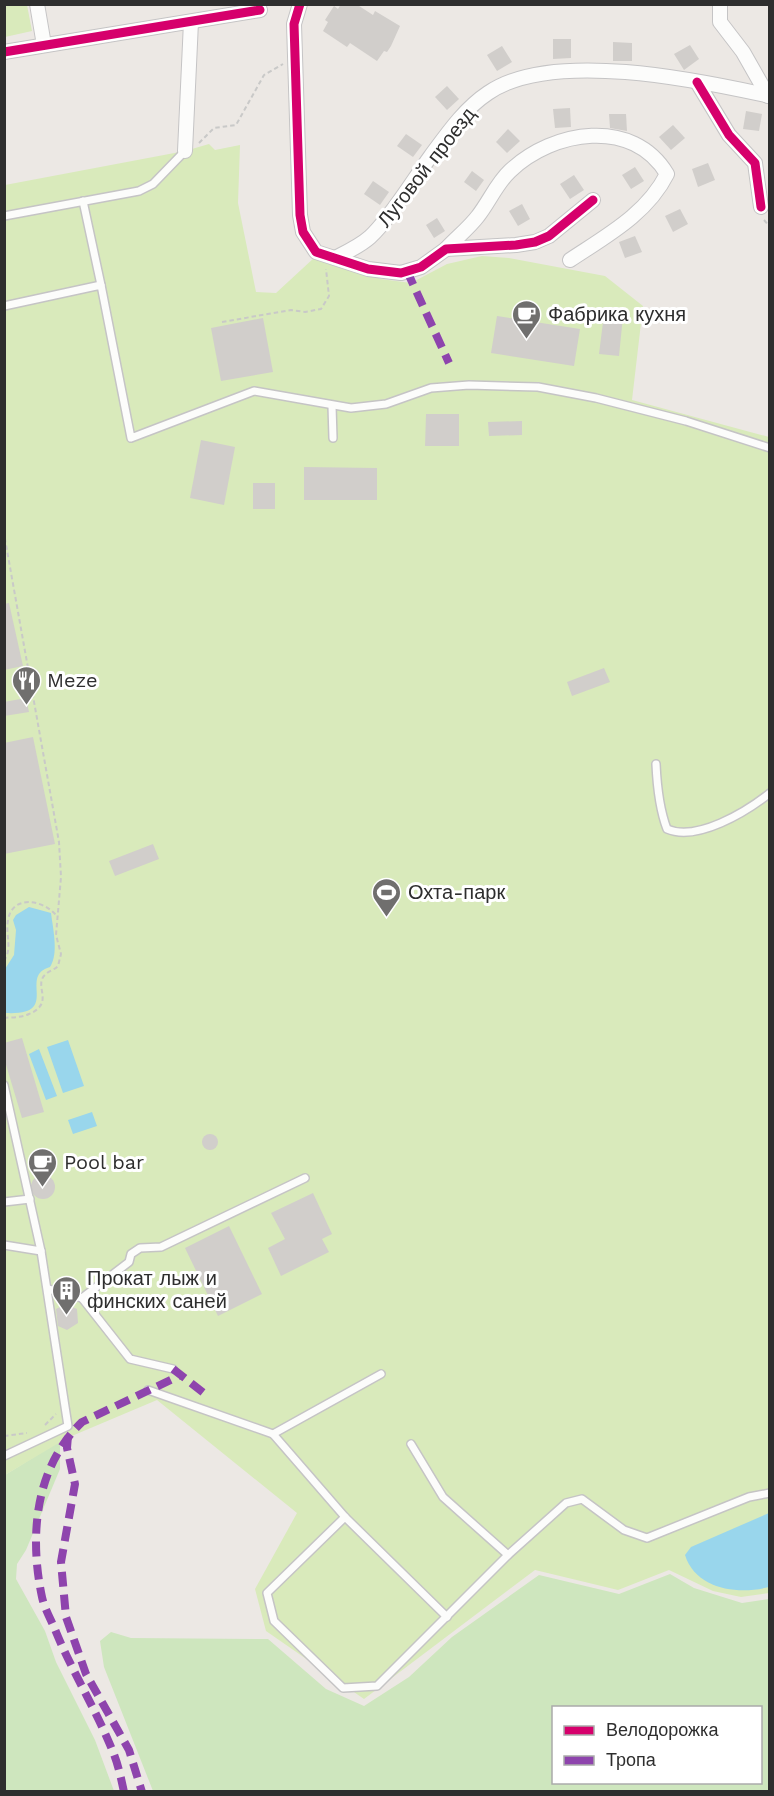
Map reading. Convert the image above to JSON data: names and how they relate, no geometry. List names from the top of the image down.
{
  "streets": {
    "street": ["Луговой проезд"]
  },
  "places": {
    "cafe": ["Фабрика кухня", "Pool bar"],
    "restaurant": ["Meze"],
    "sports": ["Охта-парк"],
    "building": ["Прокат лыж и финских саней"]
  },
  "legend": ["Велодорожка", "Тропа"]
}
